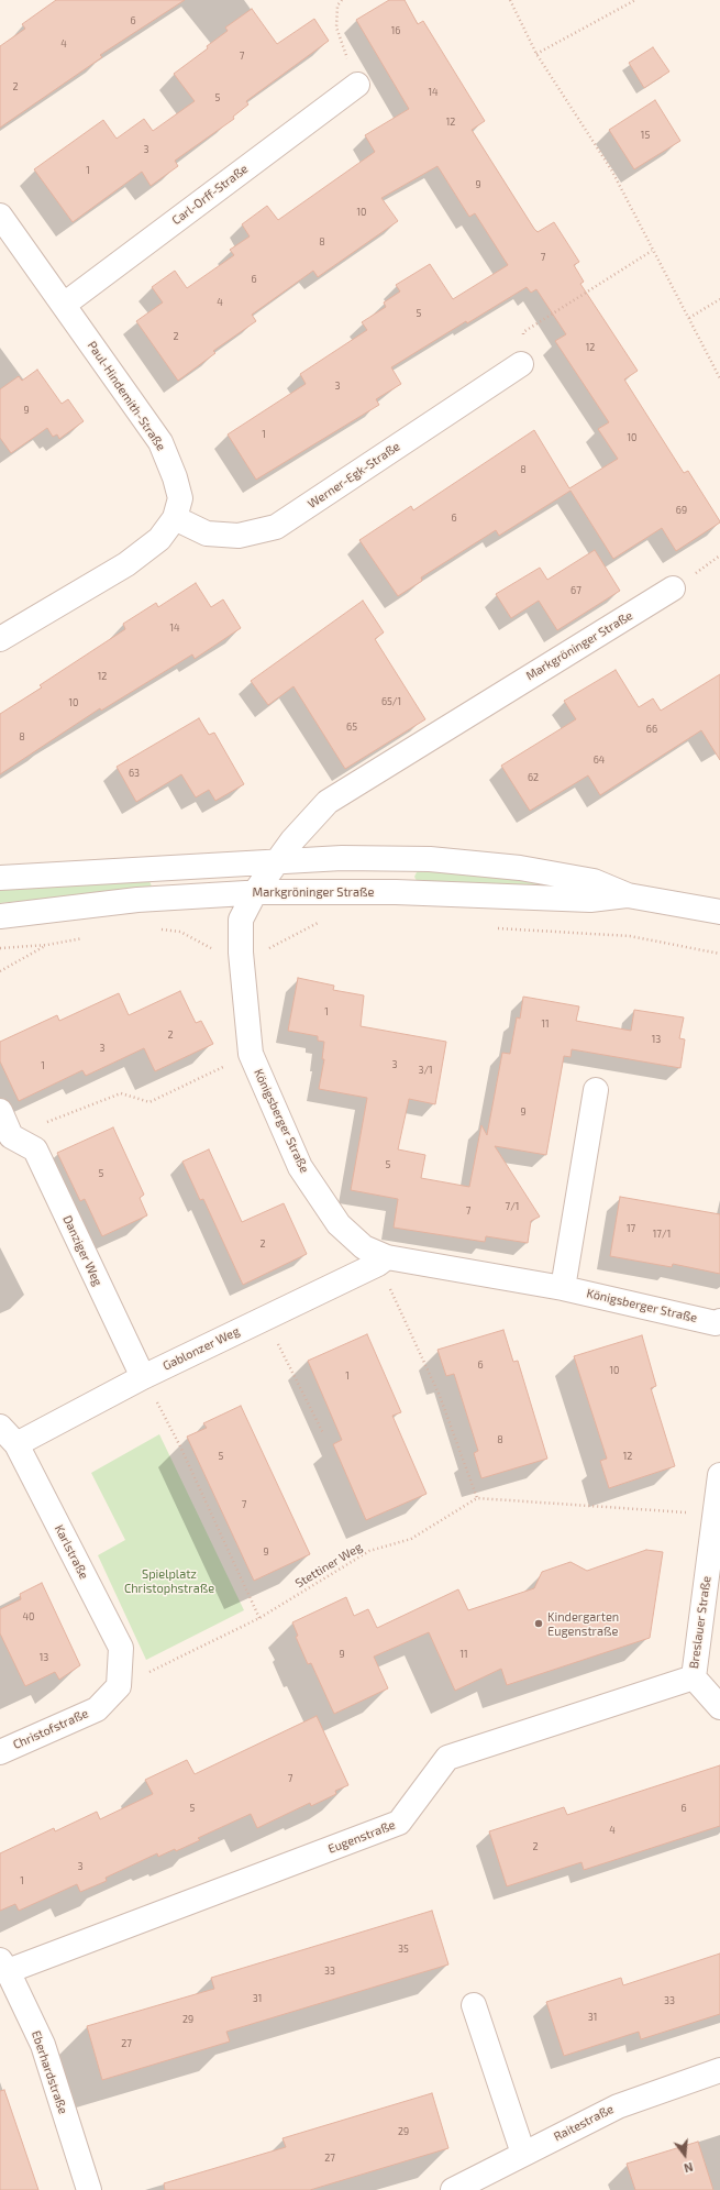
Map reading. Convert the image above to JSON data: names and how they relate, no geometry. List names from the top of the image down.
{
  "streets": {
    "street": [
      "Carl-Orff-Straße",
      "Paul-Hindemith-Straße",
      "Werner-Egk-Straße",
      "Markgröninger Straße",
      "Königsberger Straße",
      "Danziger Weg",
      "Gablonzer Weg",
      "Karlstraße",
      "Breslauer Straße",
      "Christofstraße",
      "Eugenstraße",
      "Eberhardstraße",
      "Raitestraße"
    ],
    "path": ["Stettiner Weg"]
  },
  "crossings": [
    ["Carl-Orff-Straße", "Paul-Hindemith-Straße"],
    ["Paul-Hindemith-Straße", "Werner-Egk-Straße"],
    ["Markgröninger Straße", "Königsberger Straße"],
    ["Königsberger Straße", "Gablonzer Weg"],
    ["Danziger Weg", "Gablonzer Weg"],
    ["Gablonzer Weg", "Karlstraße"],
    ["Karlstraße", "Stettiner Weg"],
    ["Karlstraße", "Christofstraße"],
    ["Stettiner Weg", "Christofstraße"],
    ["Breslauer Straße", "Eugenstraße"],
    ["Eugenstraße", "Eberhardstraße"]
  ],
  "parks": ["Spielplatz Christophstraße"],
  "places": ["Kindergarten Eugenstraße"],
  "house_numbers": [
    "6",
    "16",
    "4",
    "7",
    "2",
    "14",
    "5",
    "12",
    "15",
    "3",
    "1",
    "9",
    "10",
    "8",
    "7",
    "6",
    "4",
    "5",
    "2",
    "12",
    "3",
    "9",
    "1",
    "10",
    "8",
    "69",
    "6",
    "67",
    "14",
    "12",
    "65/1",
    "10",
    "65",
    "66",
    "8",
    "64",
    "63",
    "62",
    "1",
    "11",
    "2",
    "13",
    "3",
    "3",
    "1",
    "3/1",
    "9",
    "5",
    "5",
    "7/1",
    "7",
    "17",
    "17/1",
    "2",
    "6",
    "10",
    "1",
    "8",
    "5",
    "12",
    "7",
    "9",
    "40",
    "9",
    "11",
    "13",
    "7",
    "5",
    "6",
    "4",
    "2",
    "3",
    "1",
    "35",
    "33",
    "31",
    "33",
    "31",
    "29",
    "27",
    "29",
    "27"
  ],
  "north": "bottom"
}
